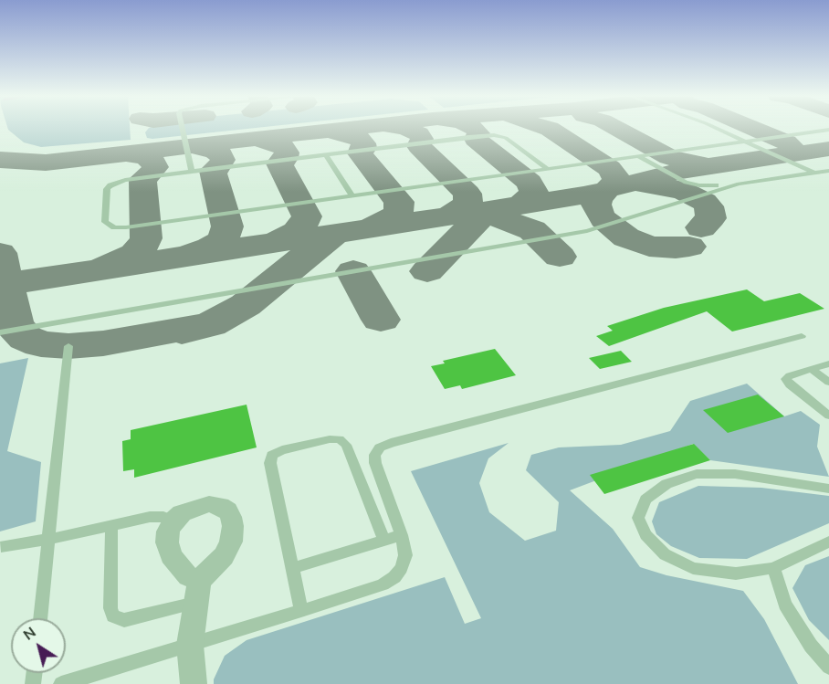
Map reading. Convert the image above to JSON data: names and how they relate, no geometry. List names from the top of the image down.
{
  "north": "top left"
}
